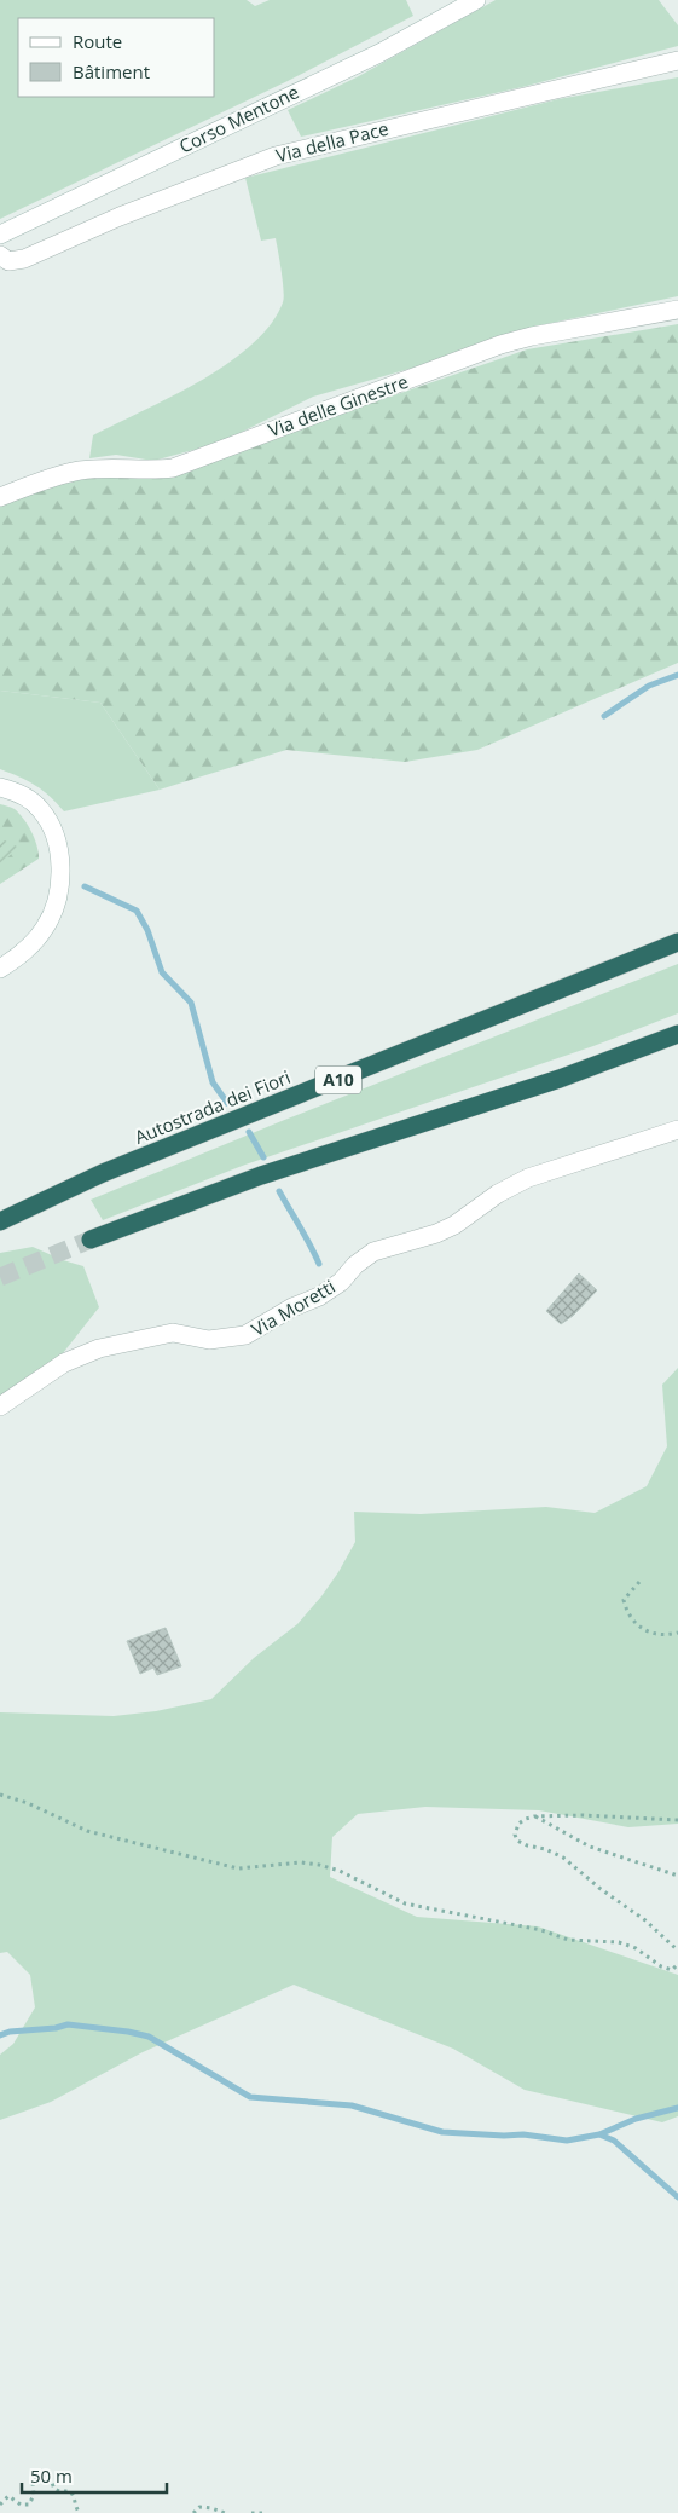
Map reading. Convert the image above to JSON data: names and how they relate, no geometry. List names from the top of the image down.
{
  "streets": {
    "highway": ["A10", "Autostrada dei Fiori"],
    "street": [
      "Corso Mentone",
      "Via della Pace",
      "Via delle Ginestre",
      "Via Moretti"
    ]
  },
  "legend": ["Route", "Bâtiment"],
  "scale_bar": "50 m"
}
